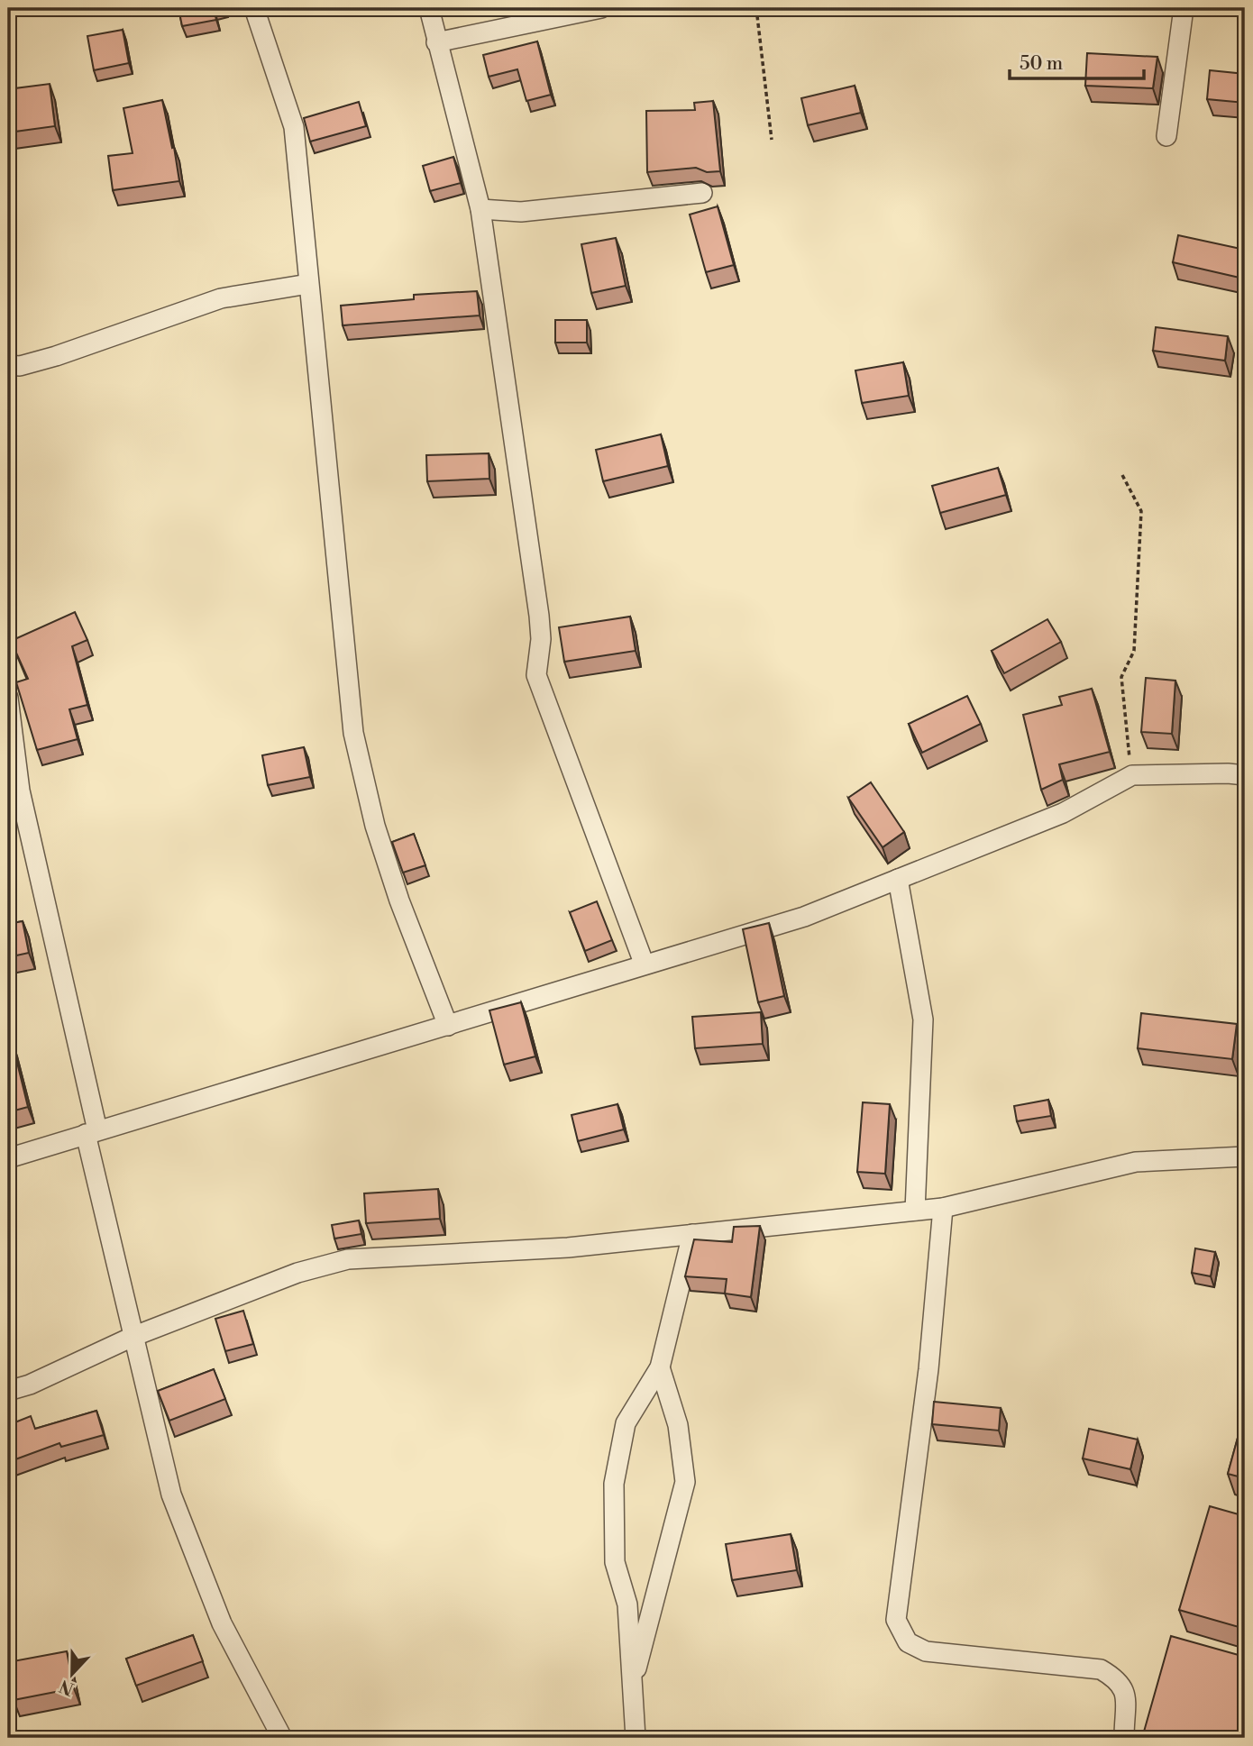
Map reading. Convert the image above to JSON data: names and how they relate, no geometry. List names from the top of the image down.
{
  "scale_bar": "50 m",
  "north": "bottom"
}
